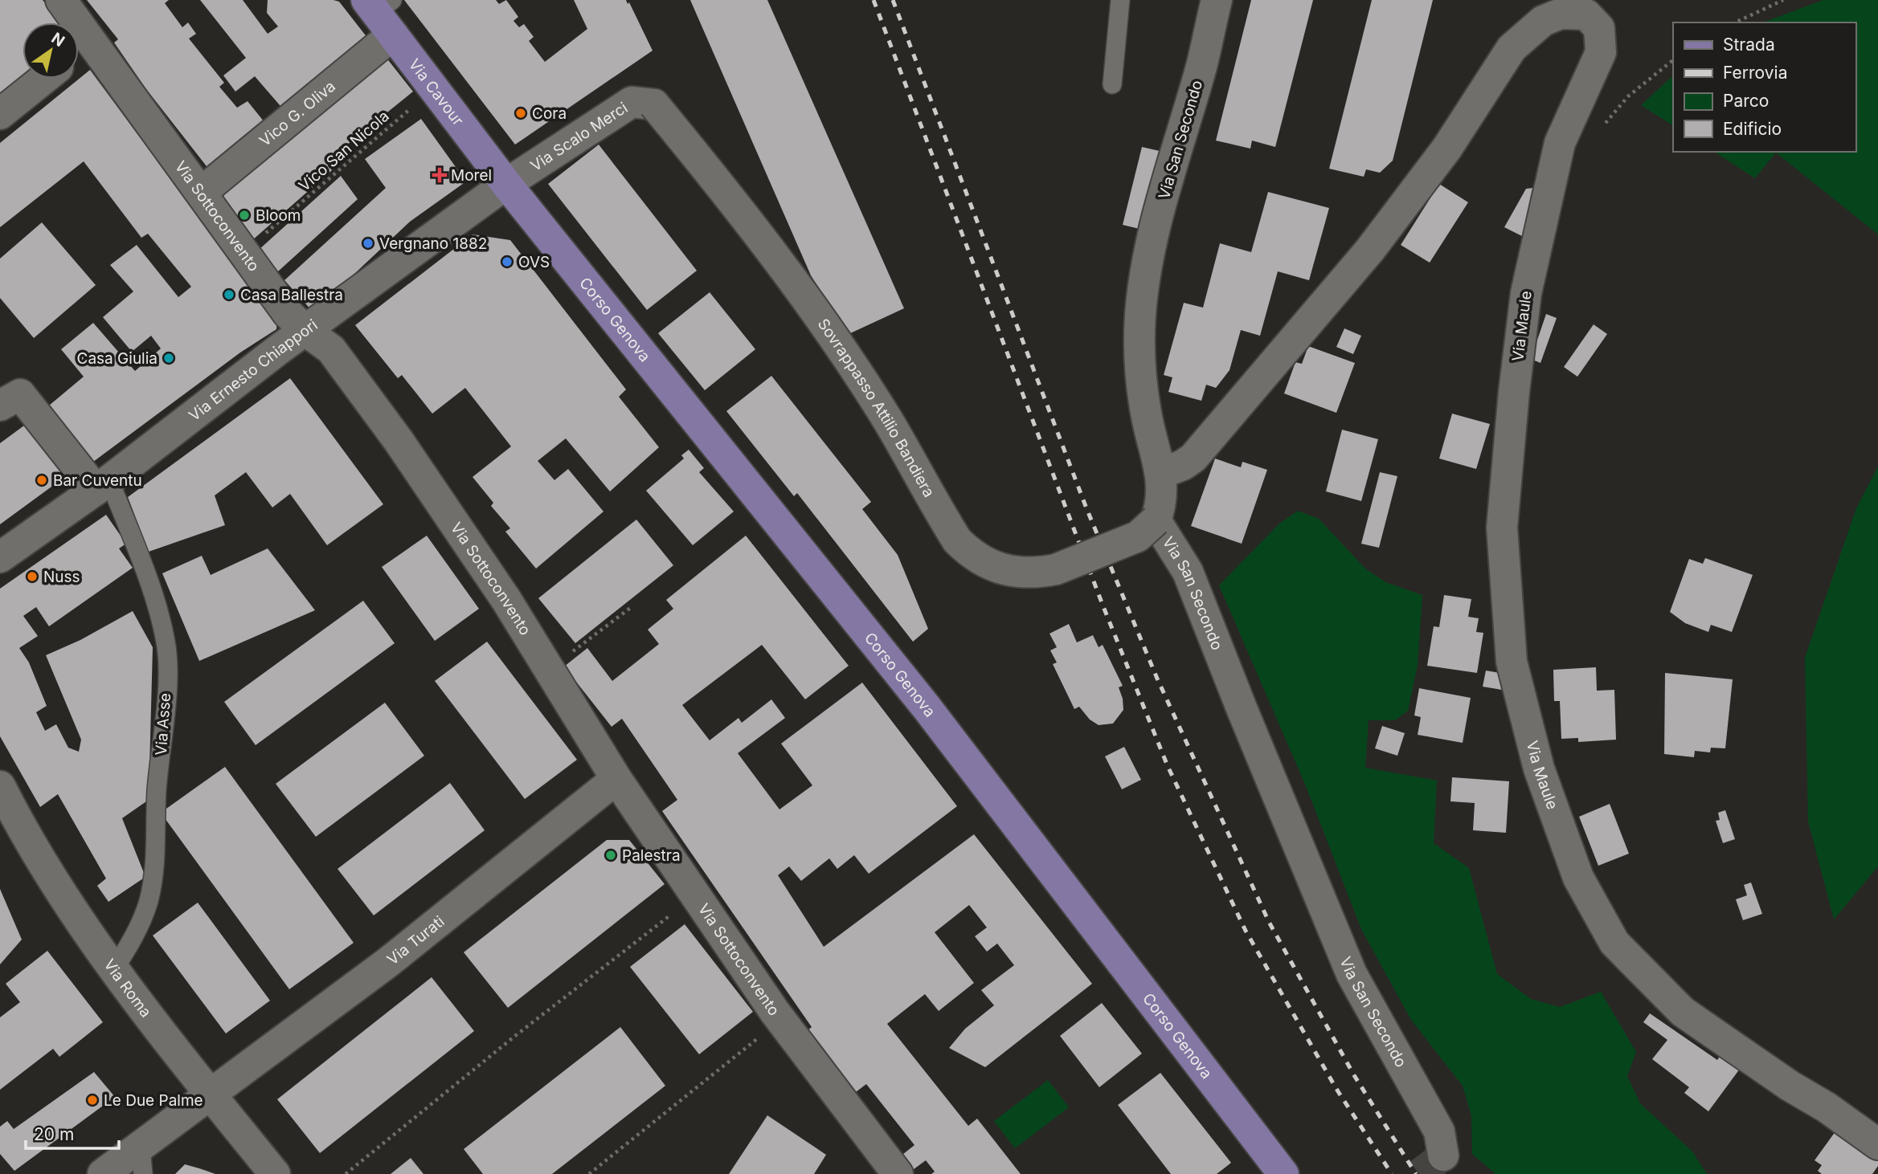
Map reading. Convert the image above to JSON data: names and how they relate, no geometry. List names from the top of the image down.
{
  "streets": {
    "main road": ["Via Cavour", "Corso Genova"],
    "street": [
      "Vico G. Oliva",
      "Via Scalo Merci",
      "Via San Secondo",
      "Via Sottoconvento",
      "Via Maule",
      "Via Ernesto Chiappori",
      "Sovrappasso Attilio Bandiera",
      "Via Asse",
      "Via Turati",
      "Via Roma"
    ],
    "path": ["Vico San Nicola"]
  },
  "crossings": [
    ["Via Cavour", "Vico G. Oliva"],
    ["Via Cavour", "Via Scalo Merci"],
    ["Via Cavour", "Vico San Nicola"],
    ["Via Cavour", "Corso Genova"],
    ["Via Cavour", "Via Ernesto Chiappori"],
    ["Vico G. Oliva", "Via Sottoconvento"],
    ["Via Scalo Merci", "Corso Genova"],
    ["Via Scalo Merci", "Via Ernesto Chiappori"],
    ["Via Scalo Merci", "Sovrappasso Attilio Bandiera"],
    ["Via San Secondo", "Via Maule"],
    ["Via San Secondo", "Sovrappasso Attilio Bandiera"],
    ["Vico San Nicola", "Via Sottoconvento"],
    ["Via Sottoconvento", "Via Ernesto Chiappori"],
    ["Via Sottoconvento", "Via Turati"],
    ["Corso Genova", "Via Ernesto Chiappori"],
    ["Via Ernesto Chiappori", "Via Asse"],
    ["Via Asse", "Via Roma"],
    ["Via Turati", "Via Roma"]
  ],
  "places": {
    "other": [
      "Cora",
      "Bloom",
      "Vergnano 1882",
      "OVS",
      "Casa Ballestra",
      "Casa Giulia",
      "Bar Cuventu",
      "Nuss",
      "Palestra",
      "Le Due Palme"
    ],
    "health": ["Morel"]
  },
  "legend": [
    "Strada",
    "Ferrovia",
    "Parco",
    "Edificio"
  ],
  "scale_bar": "20 m",
  "north": "top right"
}
